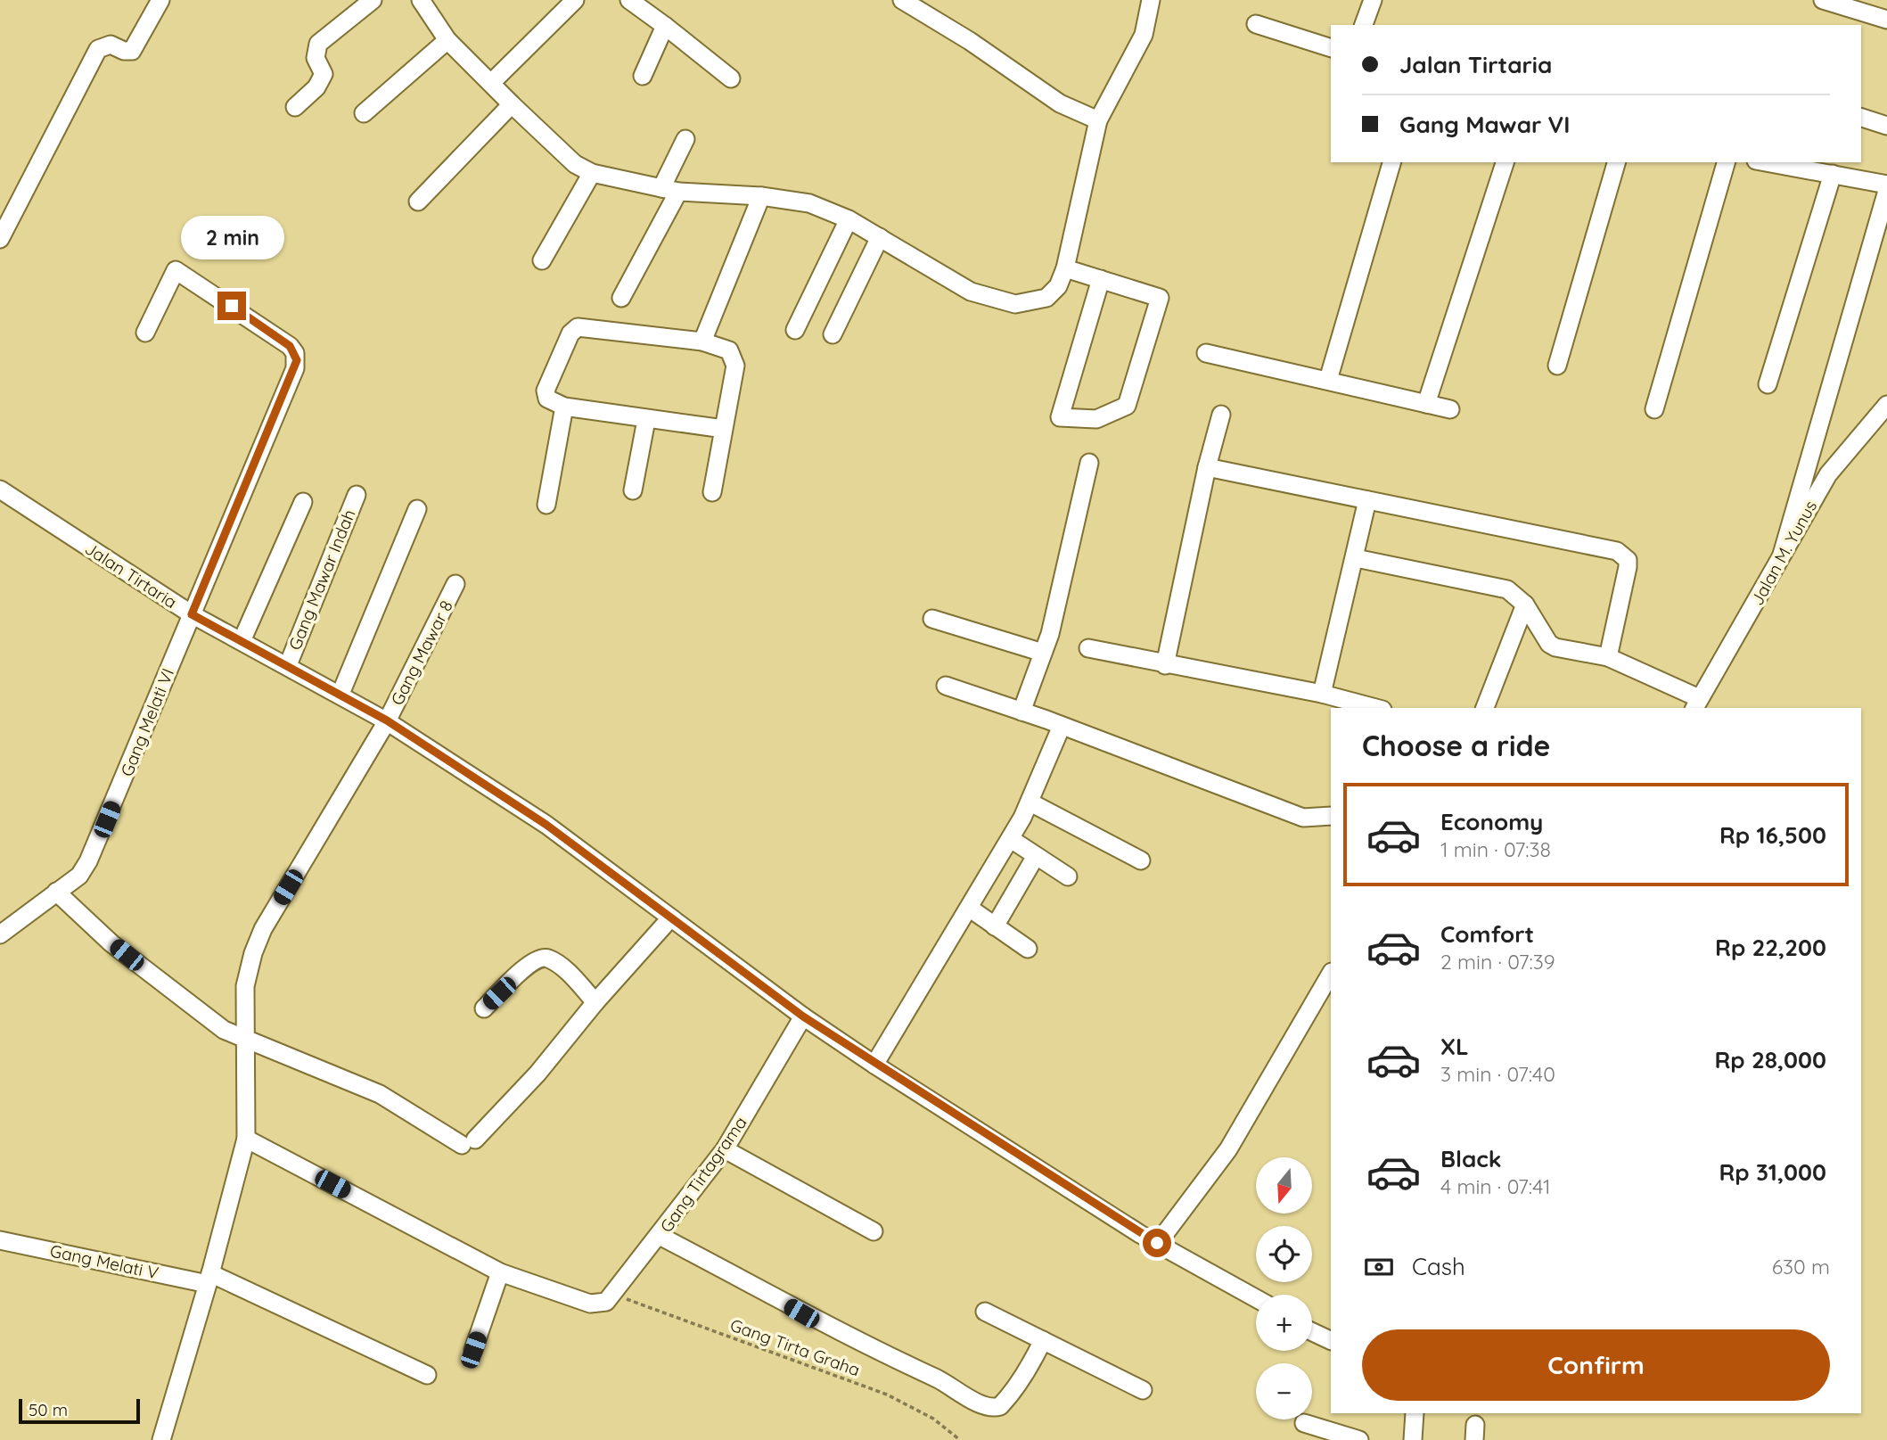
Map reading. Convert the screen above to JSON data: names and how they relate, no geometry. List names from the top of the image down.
{
  "streets": {
    "street": [
      "Jalan M. Yunus",
      "Jalan Tirtaria",
      "Gang Mawar Indah",
      "Gang Mawar 8",
      "Gang Melati VI",
      "Gang Tirtagrama",
      "Gang Melati V"
    ],
    "path": ["Gang Tirta Graha"]
  },
  "crossings": [
    ["Jalan Tirtaria", "Gang Mawar Indah"],
    ["Jalan Tirtaria", "Gang Mawar 8"],
    ["Jalan Tirtaria", "Gang Melati VI"],
    ["Jalan Tirtaria", "Gang Tirtagrama"],
    ["Gang Mawar 8", "Gang Melati V"],
    ["Gang Tirtagrama", "Gang Tirta Graha"]
  ],
  "scale_bar": "50 m",
  "north": "bottom",
  "page": {
    "banner": ["Jalan Tirtaria", "Gang Mawar VI"],
    "bubble": "2 min",
    "heading": "Choose a ride",
    "list": [
      {
        "name": "Economy",
        "note": "1 min · 07:38",
        "value": "Rp 16,500"
      },
      {
        "name": "Comfort",
        "note": "2 min · 07:39",
        "value": "Rp 22,200"
      },
      {
        "name": "XL",
        "note": "3 min · 07:40",
        "value": "Rp 28,000"
      },
      {
        "name": "Black",
        "note": "4 min · 07:41",
        "value": "Rp 31,000"
      }
    ],
    "map_buttons": ["+", "−"],
    "pay": ["Cash", "630 m"],
    "buttons": "Confirm",
    "scale": "50 m"
  }
}
